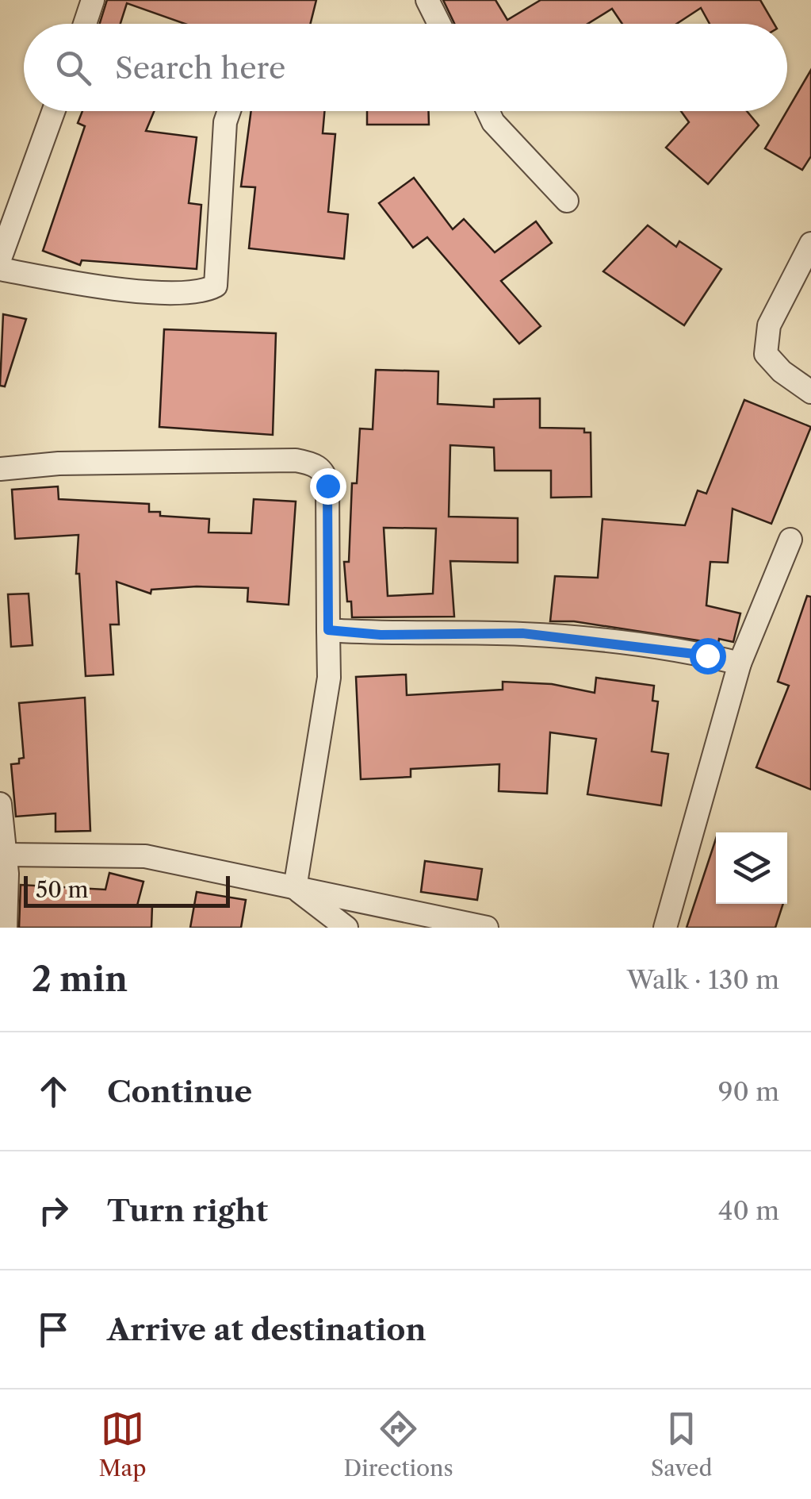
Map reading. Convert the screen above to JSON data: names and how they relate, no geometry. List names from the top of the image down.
{
  "scale_bar": "50 m",
  "page": {
    "search": "Search here",
    "scale": "50 m",
    "heading": ["2 min", "Walk · 130 m"],
    "list": [
      ["Continue", "90 m"],
      ["Turn right", "40 m"],
      "Arrive at destination"
    ],
    "nav": ["Map", "Directions", "Saved"]
  }
}
